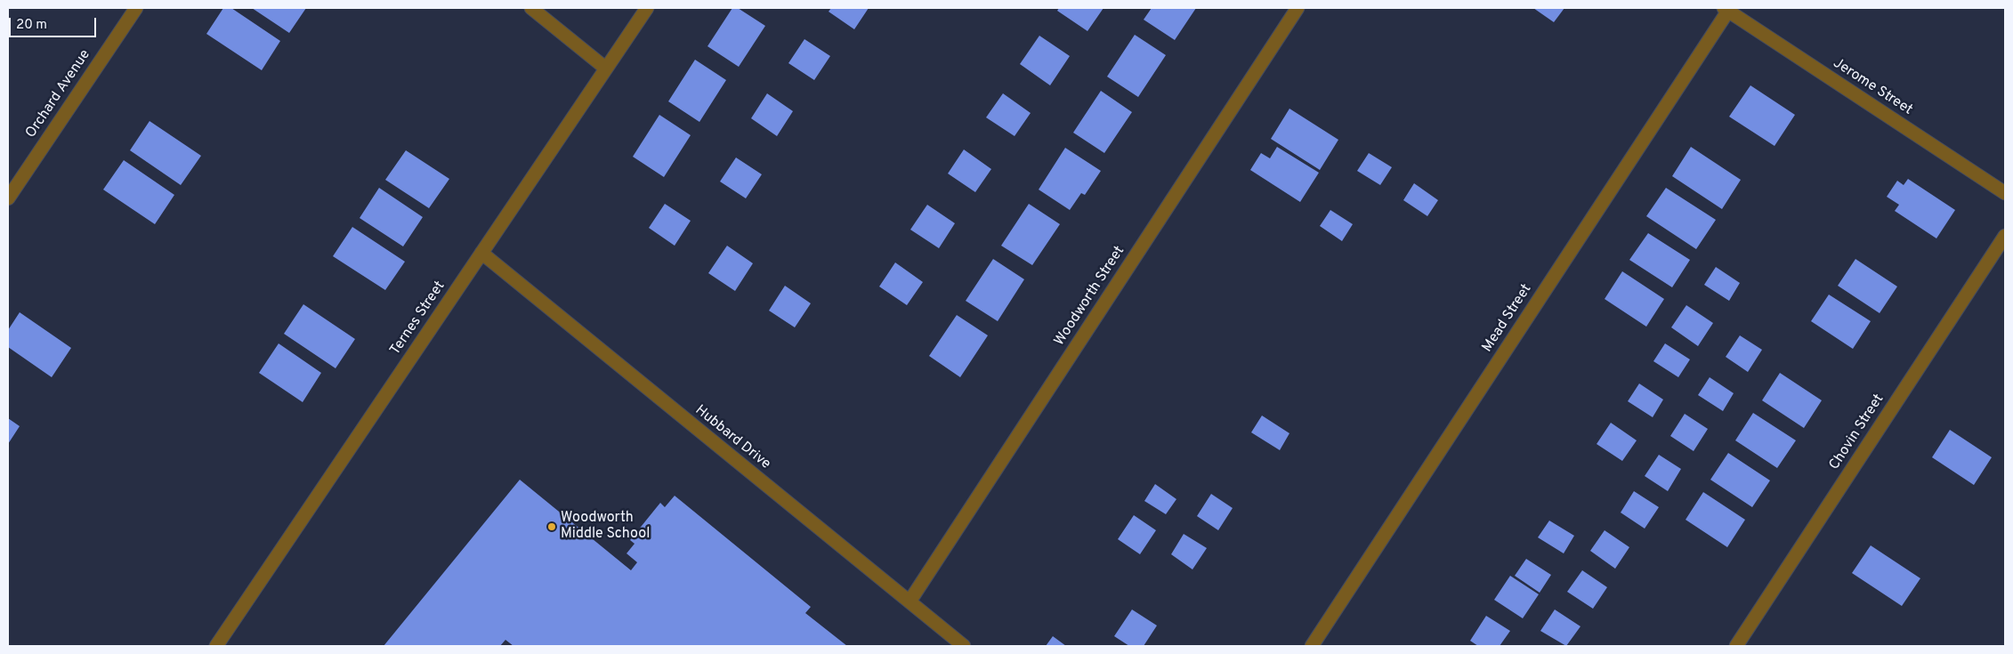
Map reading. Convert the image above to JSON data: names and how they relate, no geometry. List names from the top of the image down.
{
  "streets": {
    "street": [
      "Jerome Street",
      "Orchard Avenue",
      "Woodworth Street",
      "Ternes Street",
      "Mead Street",
      "Chovin Street",
      "Hubbard Drive"
    ]
  },
  "crossings": [
    ["Jerome Street", "Mead Street"],
    ["Woodworth Street", "Hubbard Drive"],
    ["Ternes Street", "Hubbard Drive"]
  ],
  "places": ["Woodworth Middle School"],
  "scale_bar": "20 m"
}
